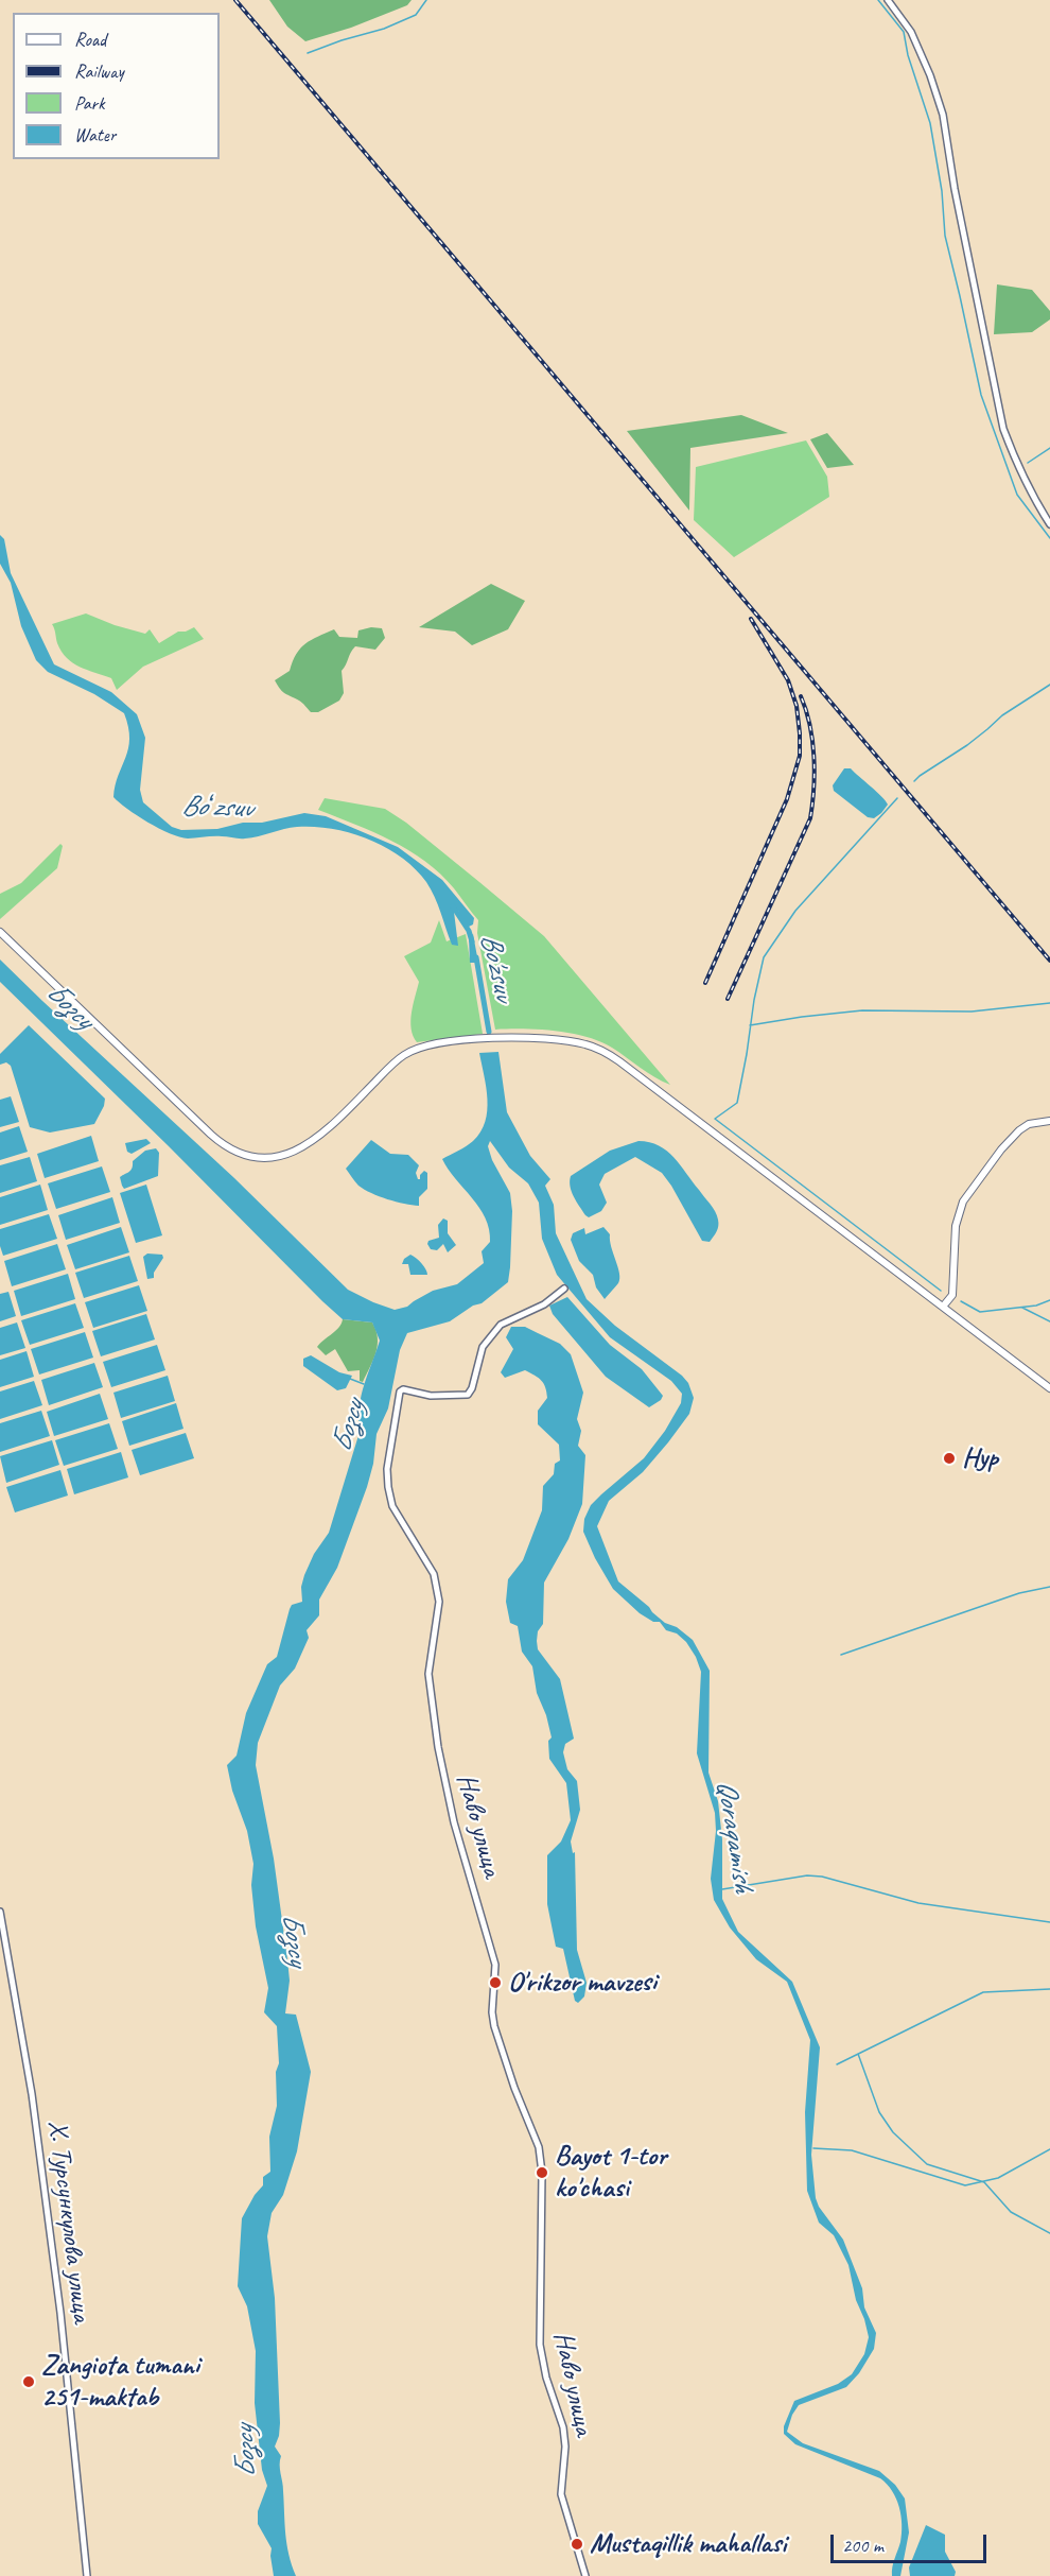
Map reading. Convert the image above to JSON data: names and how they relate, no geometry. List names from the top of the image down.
{
  "streets": {
    "street": ["Наво улица", "Х. Турсункулова улица"]
  },
  "water": [
    "Boʻzsuv",
    "Bo'zsuv",
    "Бозсу",
    "Qoraqamish"
  ],
  "places": [
    "Нур",
    "O'rikzor mavzesi",
    "Bayot 1-tor ko'chasi",
    "Zangiota tumani 251-maktab",
    "Mustaqillik mahallasi"
  ],
  "legend": [
    "Road",
    "Railway",
    "Park",
    "Water"
  ],
  "scale_bar": "200 m"
}
